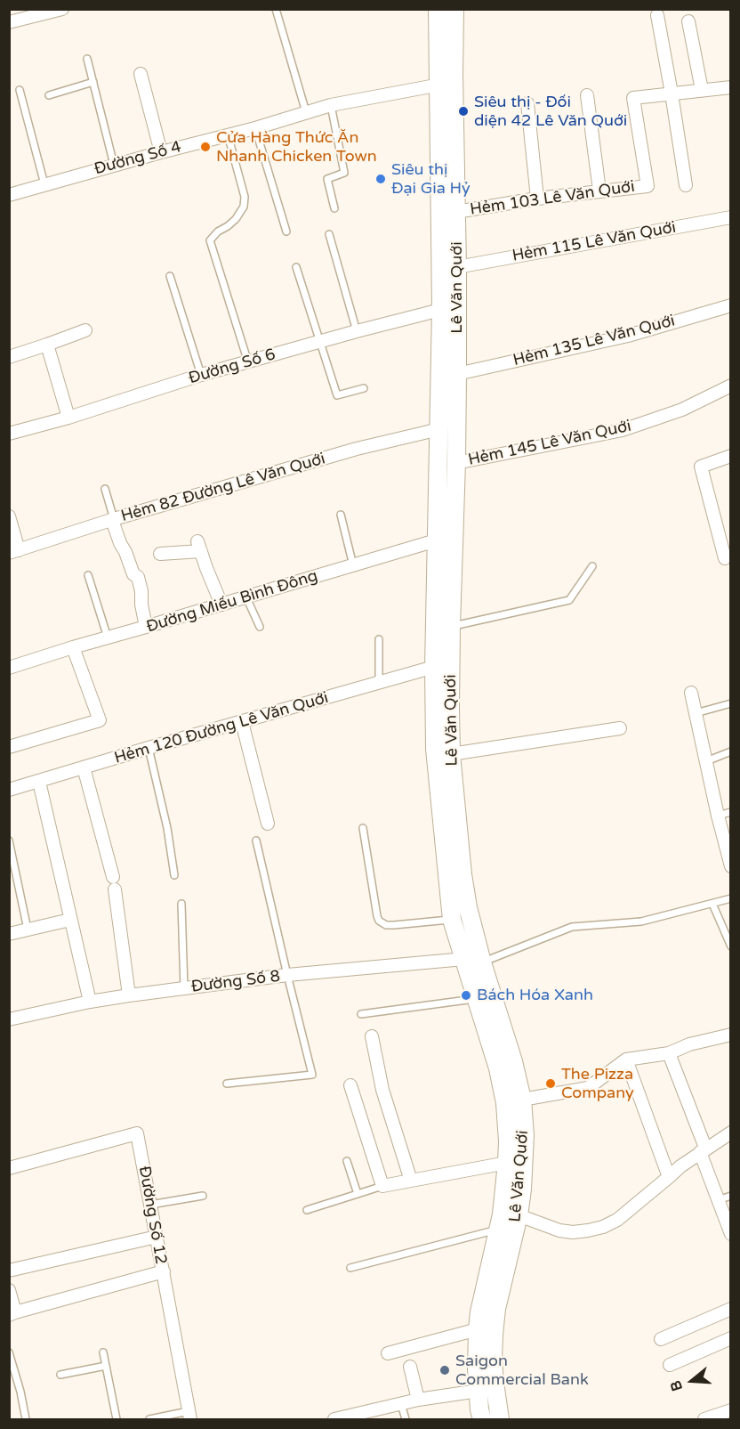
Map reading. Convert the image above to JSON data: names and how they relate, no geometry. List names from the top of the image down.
{
  "streets": {
    "main road": ["Lê Văn Quới"],
    "street": [
      "Đường Số 4",
      "Hẻm 103 Lê Văn Quới",
      "Hẻm 115 Lê Văn Quới",
      "Hẻm 135 Lê Văn Quới",
      "Đường Số 6",
      "Hẻm 145 Lê Văn Quới",
      "Hẻm 82 Đường Lê Văn Quới",
      "Đường Miếu Bình Đông",
      "Hẻm 120 Đường Lê Văn Quới",
      "Đường Số 8",
      "Đường Số 12"
    ]
  },
  "crossings": [
    ["Đường Số 4", "Lê Văn Quới"],
    ["Hẻm 103 Lê Văn Quới", "Lê Văn Quới"],
    ["Hẻm 115 Lê Văn Quới", "Lê Văn Quới"],
    ["Lê Văn Quới", "Hẻm 135 Lê Văn Quới"],
    ["Lê Văn Quới", "Đường Số 6"],
    ["Lê Văn Quới", "Hẻm 145 Lê Văn Quới"],
    ["Lê Văn Quới", "Hẻm 82 Đường Lê Văn Quới"],
    ["Lê Văn Quới", "Đường Miếu Bình Đông"],
    ["Lê Văn Quới", "Hẻm 120 Đường Lê Văn Quới"],
    ["Lê Văn Quới", "Đường Số 8"]
  ],
  "places": [
    "Siêu thị - Đối diện 42 Lê Văn Quới",
    "Cửa Hàng Thức Ăn Nhanh Chicken Town",
    "Siêu thị Đại Gia Hỷ",
    "Bách Hóa Xanh",
    "The Pizza Company",
    "Saigon Commercial Bank"
  ],
  "north": "left"
}
